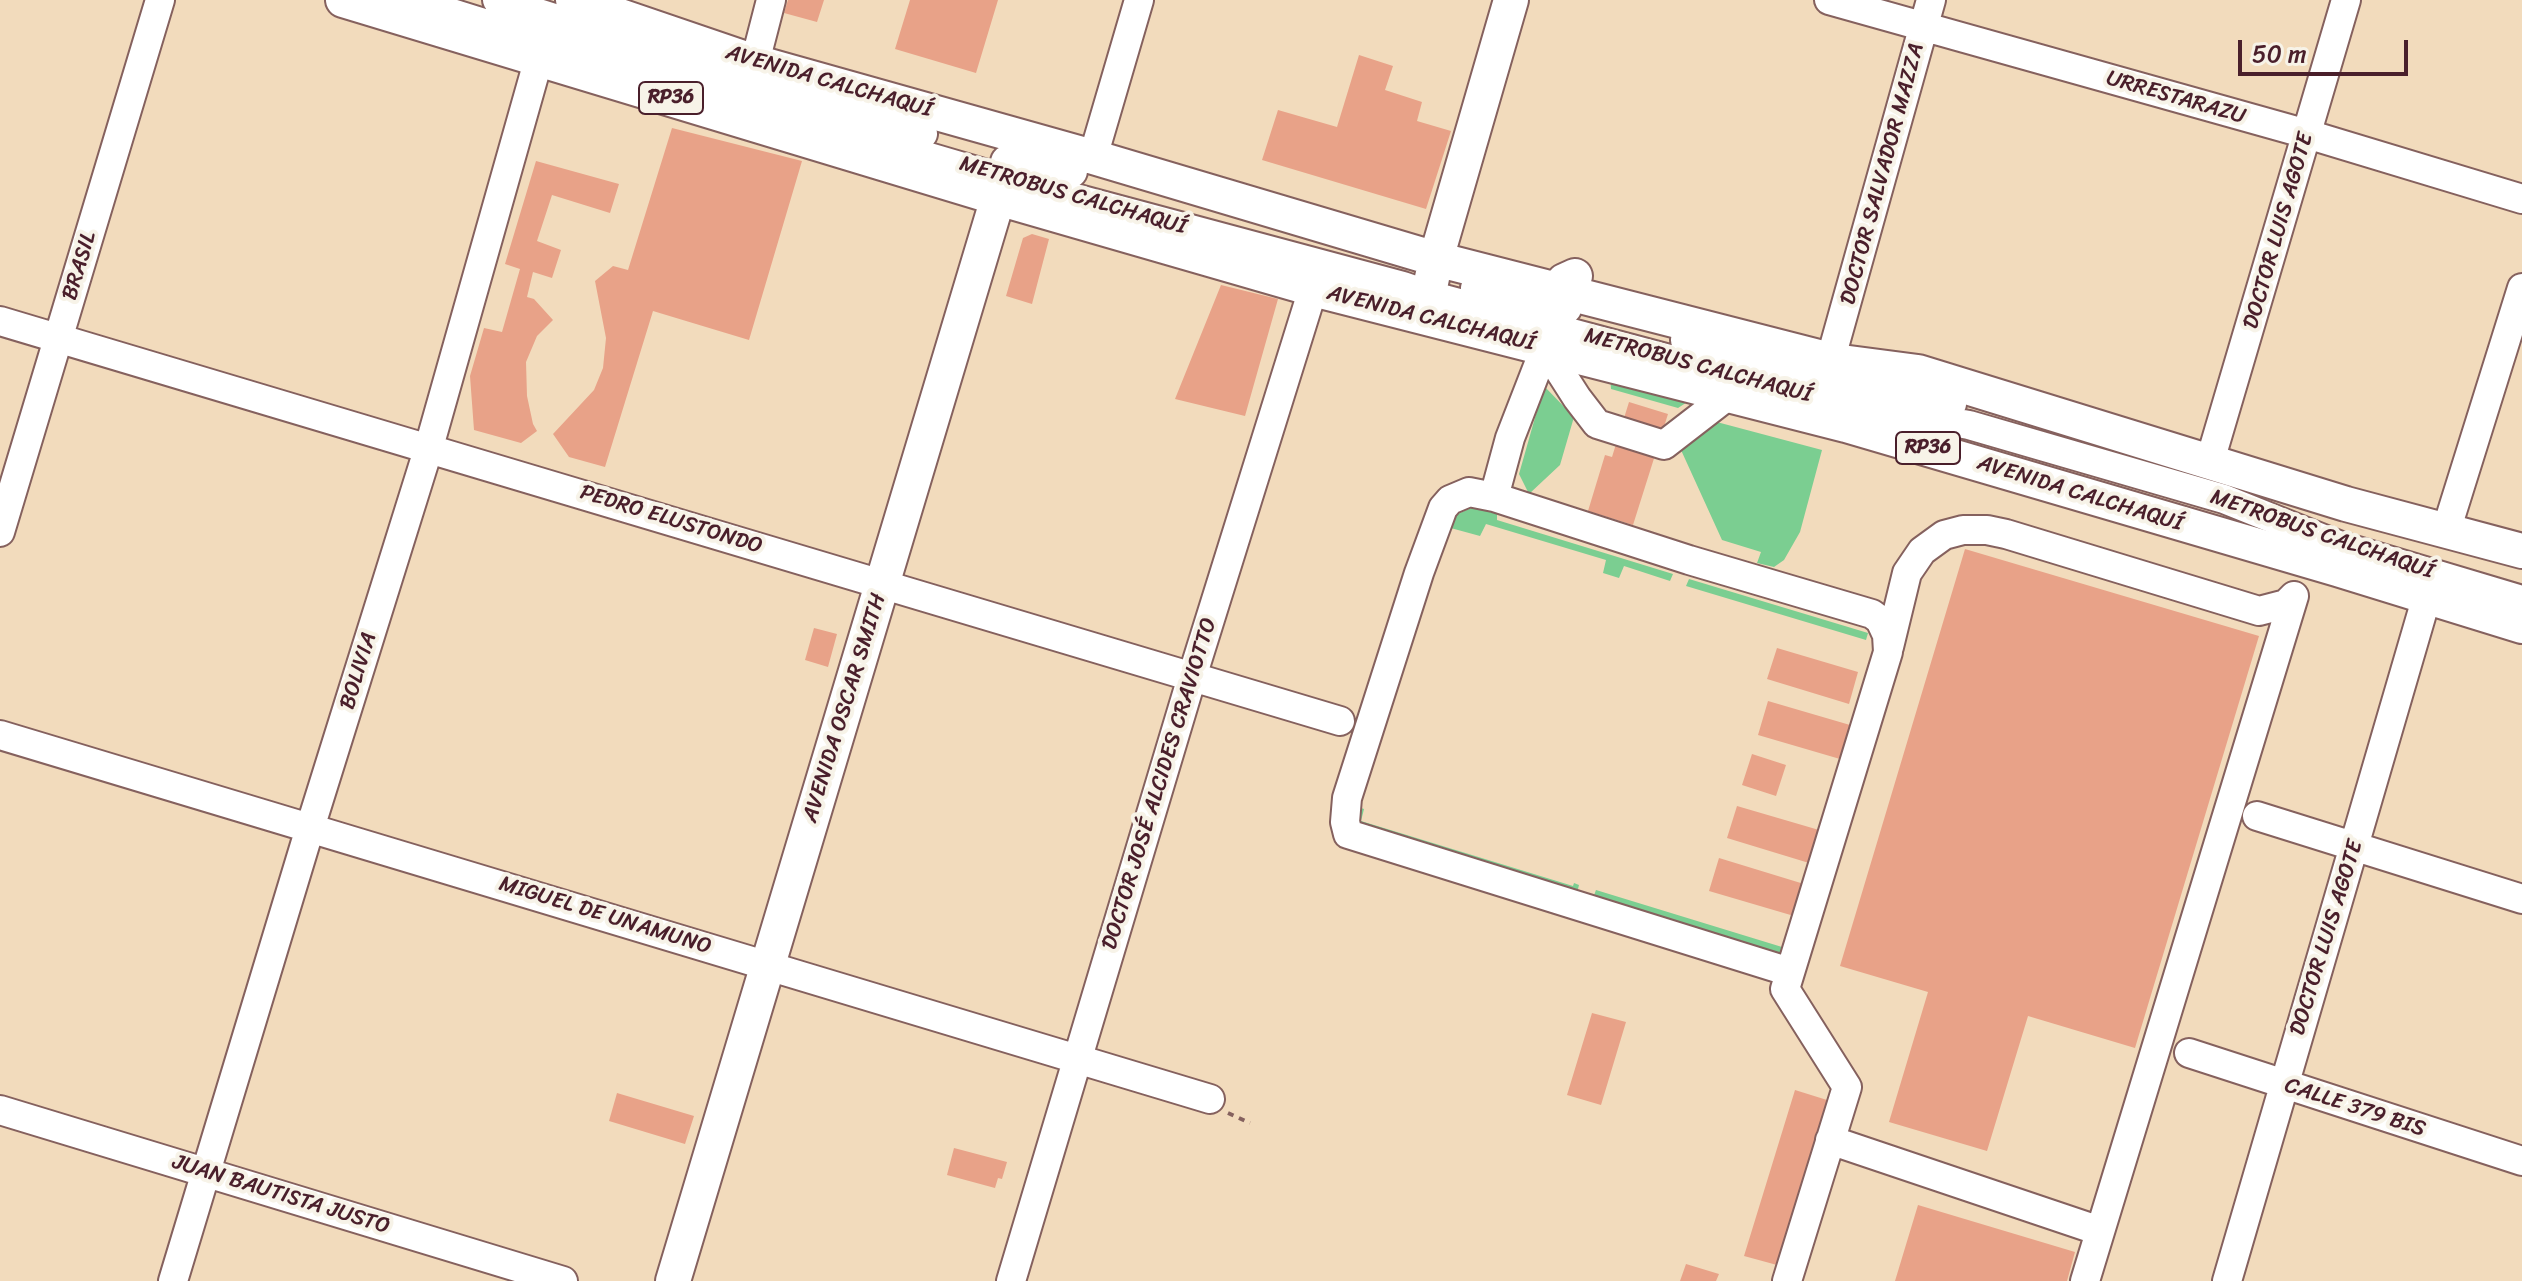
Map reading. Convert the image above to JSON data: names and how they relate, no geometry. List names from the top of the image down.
{
  "streets": {
    "main road": ["AVENIDA CALCHAQUÍ", "RP36", "AVENIDA OSCAR SMITH"],
    "street": [
      "URRESTARAZU",
      "DOCTOR SALVADOR MAZZA",
      "METROBUS CALCHAQUÍ",
      "DOCTOR LUIS AGOTE",
      "BRASIL",
      "PEDRO ELUSTONDO",
      "BOLIVIA",
      "DOCTOR JOSÉ ALCIDES CRAVIOTTO",
      "MIGUEL DE UNAMUNO",
      "CALLE 379 BIS",
      "JUAN BAUTISTA JUSTO"
    ]
  },
  "crossings": [
    ["AVENIDA CALCHAQUÍ", "METROBUS CALCHAQUÍ"],
    ["AVENIDA CALCHAQUÍ", "DOCTOR LUIS AGOTE"],
    ["AVENIDA CALCHAQUÍ", "BOLIVIA"],
    ["AVENIDA CALCHAQUÍ", "AVENIDA OSCAR SMITH"],
    ["AVENIDA CALCHAQUÍ", "DOCTOR JOSÉ ALCIDES CRAVIOTTO"],
    ["URRESTARAZU", "DOCTOR SALVADOR MAZZA"],
    ["URRESTARAZU", "DOCTOR LUIS AGOTE"],
    ["METROBUS CALCHAQUÍ", "AVENIDA OSCAR SMITH"],
    ["DOCTOR LUIS AGOTE", "CALLE 379 BIS"],
    ["BRASIL", "PEDRO ELUSTONDO"],
    ["PEDRO ELUSTONDO", "BOLIVIA"],
    ["PEDRO ELUSTONDO", "AVENIDA OSCAR SMITH"],
    ["PEDRO ELUSTONDO", "DOCTOR JOSÉ ALCIDES CRAVIOTTO"],
    ["BOLIVIA", "MIGUEL DE UNAMUNO"],
    ["BOLIVIA", "JUAN BAUTISTA JUSTO"],
    ["AVENIDA OSCAR SMITH", "MIGUEL DE UNAMUNO"],
    ["DOCTOR JOSÉ ALCIDES CRAVIOTTO", "MIGUEL DE UNAMUNO"]
  ],
  "scale_bar": "50 m"
}
